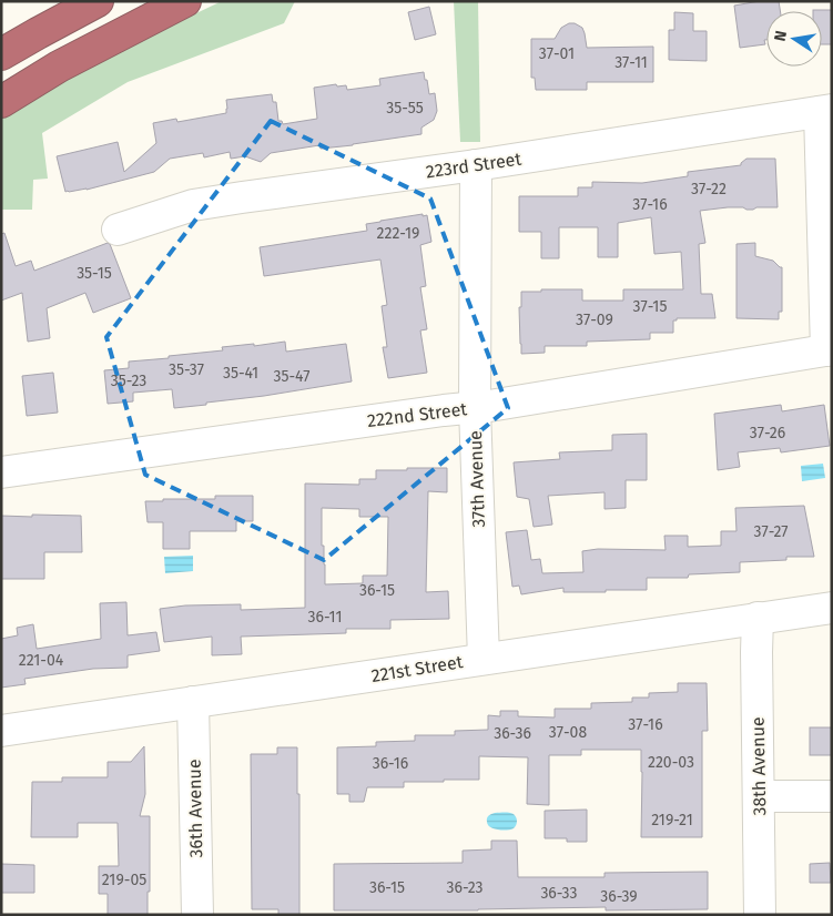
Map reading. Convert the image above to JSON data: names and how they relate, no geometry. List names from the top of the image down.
{
  "streets": {
    "street": [
      "223rd Street",
      "222nd Street",
      "37th Avenue",
      "221st Street",
      "38th Avenue",
      "36th Avenue"
    ]
  },
  "crossings": [
    ["223rd Street", "37th Avenue"],
    ["222nd Street", "37th Avenue"],
    ["37th Avenue", "221st Street"],
    ["221st Street", "38th Avenue"],
    ["221st Street", "36th Avenue"]
  ],
  "house_numbers": [
    "37-01",
    "37-11",
    "35-55",
    "37-22",
    "37-16",
    "222-19",
    "35-15",
    "37-15",
    "37-09",
    "35-37",
    "35-41",
    "35-47",
    "35-23",
    "37-26",
    "37-27",
    "36-15",
    "36-11",
    "221-04",
    "37-16",
    "37-08",
    "36-36",
    "220-03",
    "36-16",
    "219-21",
    "219-05",
    "36-15",
    "36-23",
    "36-33",
    "36-39"
  ],
  "north": "left"
}
